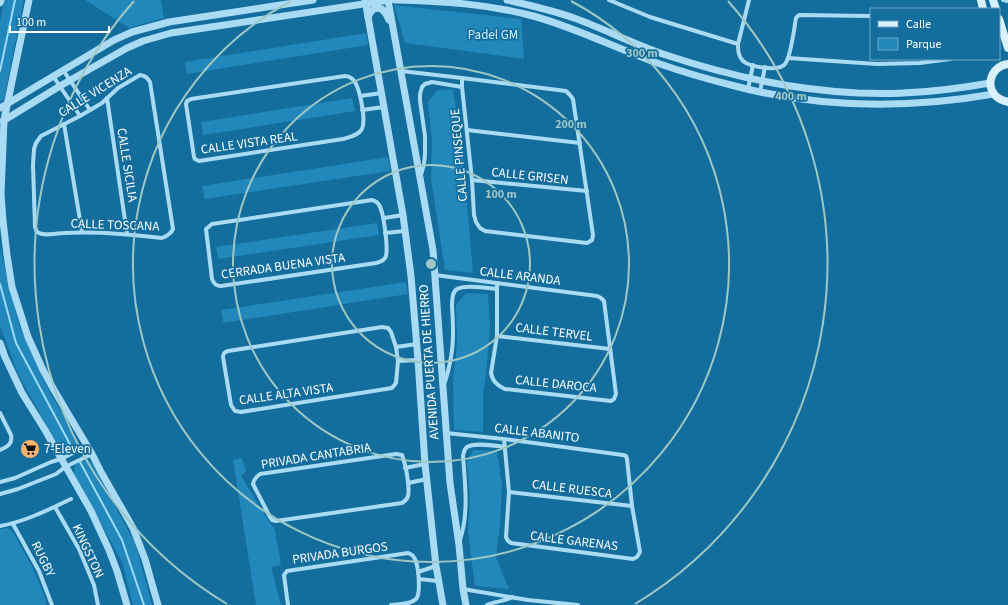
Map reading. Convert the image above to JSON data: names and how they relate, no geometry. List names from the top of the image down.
{
  "streets": {
    "street": [
      "CALLE VICENZA",
      "CALLE VISTA REAL",
      "CALLE PINSEQUE",
      "CALLE SICILIA",
      "CALLE GRISEN",
      "CALLE TOSCANA",
      "CERRADA BUENA VISTA",
      "CALLE ARANDA",
      "CALLE TERVEL",
      "AVENIDA PUERTA DE HIERRO",
      "CALLE DAROCA",
      "CALLE ALTA VISTA",
      "CALLE ABANITO",
      "PRIVADA CANTABRIA",
      "CALLE RUESCA",
      "CALLE GARENAS",
      "KINGSTON",
      "PRIVADA BURGOS",
      "RUGBY"
    ]
  },
  "crossings": [
    ["CALLE VICENZA", "CALLE SICILIA"],
    ["CALLE VICENZA", "CALLE TOSCANA"],
    ["CALLE PINSEQUE", "CALLE GRISEN"],
    ["CALLE SICILIA", "CALLE TOSCANA"],
    ["CALLE ARANDA", "CALLE TERVEL"],
    ["CALLE ARANDA", "AVENIDA PUERTA DE HIERRO"],
    ["CALLE ARANDA", "CALLE DAROCA"],
    ["CALLE TERVEL", "CALLE DAROCA"],
    ["AVENIDA PUERTA DE HIERRO", "CALLE ABANITO"],
    ["CALLE ABANITO", "CALLE RUESCA"],
    ["CALLE ABANITO", "CALLE GARENAS"],
    ["CALLE RUESCA", "CALLE GARENAS"]
  ],
  "parks": ["Padel GM"],
  "places": {
    "supermarket": ["7-Eleven"]
  },
  "legend": ["Calle", "Parque"],
  "scale_bar": "100 m",
  "rings": [
    "300 m",
    "400 m",
    "200 m",
    "100 m"
  ]
}
